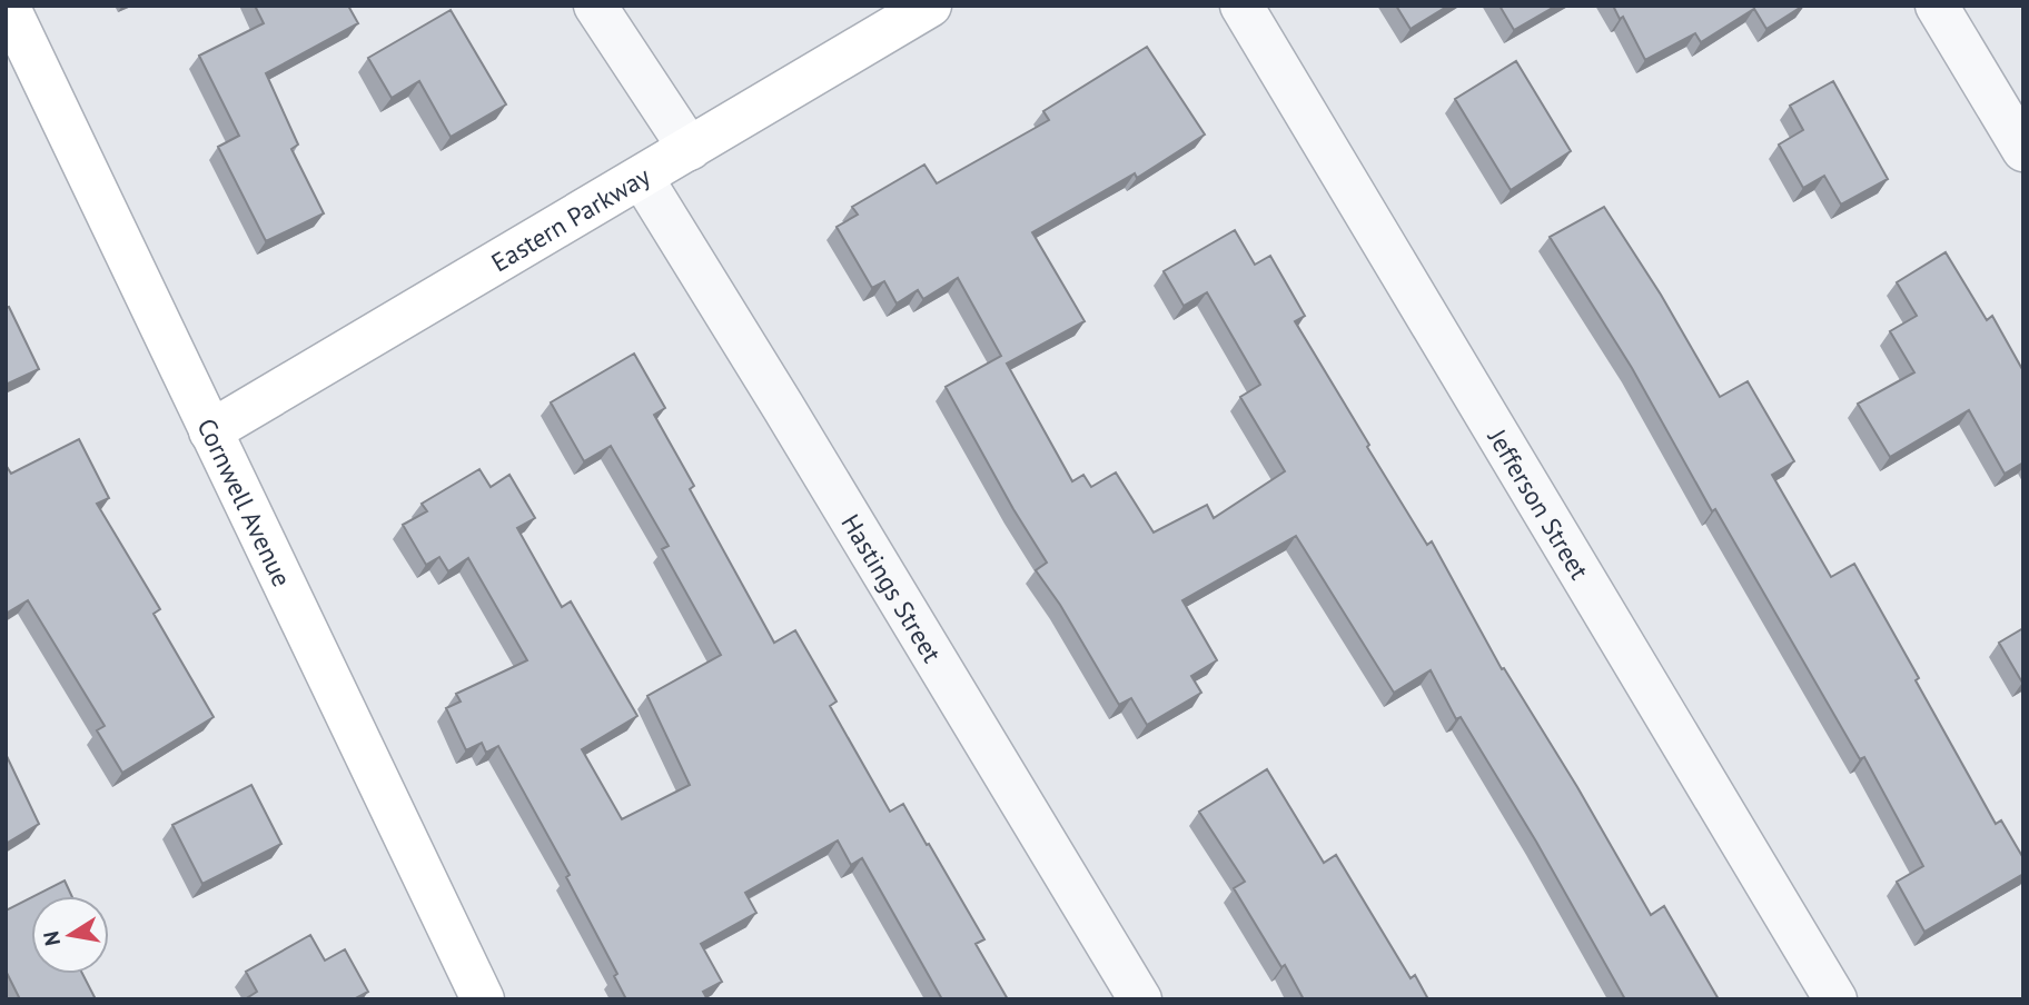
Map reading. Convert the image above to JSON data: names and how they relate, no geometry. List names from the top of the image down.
{
  "streets": {
    "street": [
      "Eastern Parkway",
      "Cornwell Avenue",
      "Jefferson Street",
      "Hastings Street"
    ]
  },
  "crossings": [
    ["Eastern Parkway", "Cornwell Avenue"],
    ["Eastern Parkway", "Hastings Street"]
  ],
  "north": "left"
}
